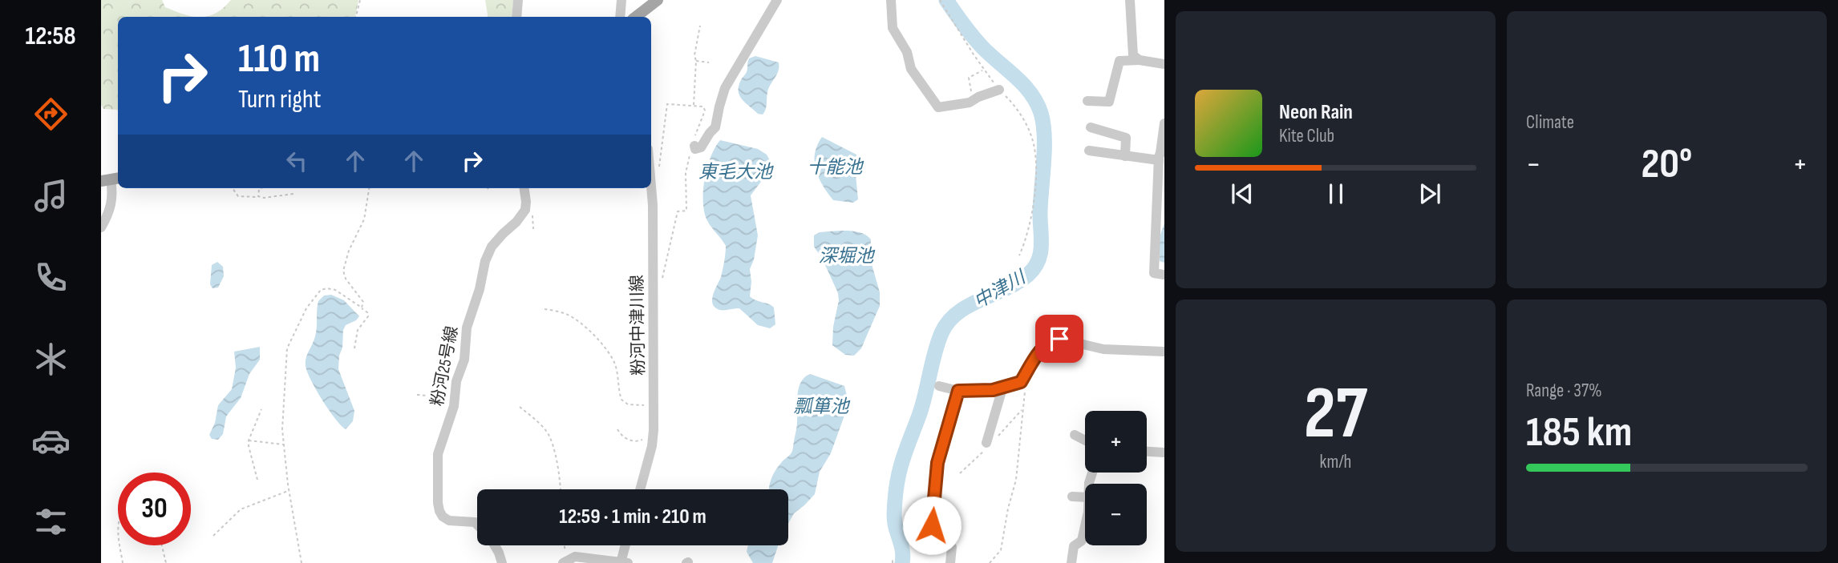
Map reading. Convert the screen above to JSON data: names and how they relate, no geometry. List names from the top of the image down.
{
  "streets": {
    "street": ["粉河中津川線", "粉河25号線"]
  },
  "water": [
    "十能池",
    "東毛大池",
    "深堀池",
    "中津川",
    "瓢箪池"
  ],
  "page": {
    "tabs": "12:58",
    "tile": [
      "Climate",
      ["27", "km/h"],
      ["Range · 37%", "185 km"]
    ],
    "turn": ["110 m", "Turn right"],
    "song": ["Neon Rain", "Kite Club"],
    "heat": ["−", "20°", "+"],
    "map_buttons": ["+", "−"],
    "limit": "30",
    "trip": "12:59 · 1 min · 210 m"
  }
}
